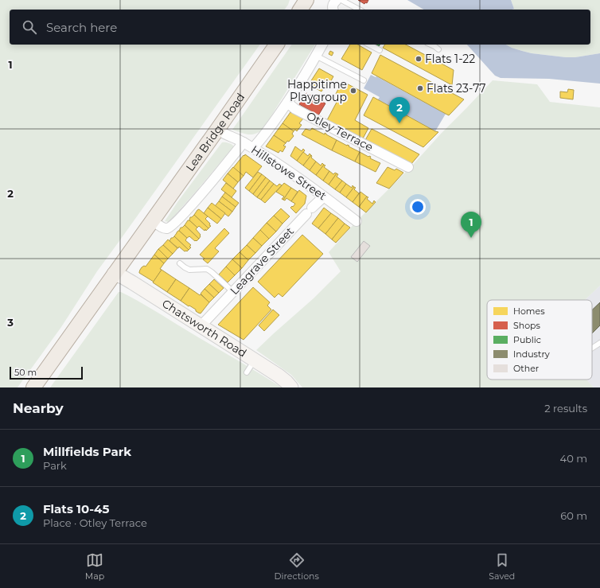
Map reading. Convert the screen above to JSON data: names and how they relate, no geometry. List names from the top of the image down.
{
  "streets": {
    "main road": ["Lea Bridge Road"],
    "street": [
      "Otley Terrace",
      "Hillstowe Street",
      "Leagrave Street",
      "Chatsworth Road"
    ]
  },
  "crossings": [
    ["Lea Bridge Road", "Hillstowe Street"],
    ["Lea Bridge Road", "Chatsworth Road"],
    ["Hillstowe Street", "Leagrave Street"],
    ["Leagrave Street", "Chatsworth Road"]
  ],
  "places": ["Flats 1-22", "Flats 23-77", "Happitime Playgroup"],
  "legend": [
    "Homes",
    "Shops",
    "Public",
    "Industry",
    "Other"
  ],
  "scale_bar": "50 m",
  "page": {
    "search": "Search here",
    "pins": ["2", "1"],
    "scale": "50 m",
    "heading": ["Nearby", "2 results"],
    "list": [
      {
        "mark": "1",
        "name": "Millfields Park",
        "note": "Park",
        "value": "40 m"
      },
      {
        "mark": "2",
        "name": "Flats 10-45",
        "note": "Place · Otley Terrace",
        "value": "60 m"
      }
    ],
    "nav": ["Map", "Directions", "Saved"]
  },
  "grid": {
    "rows": ["1", "2", "3"]
  }
}
